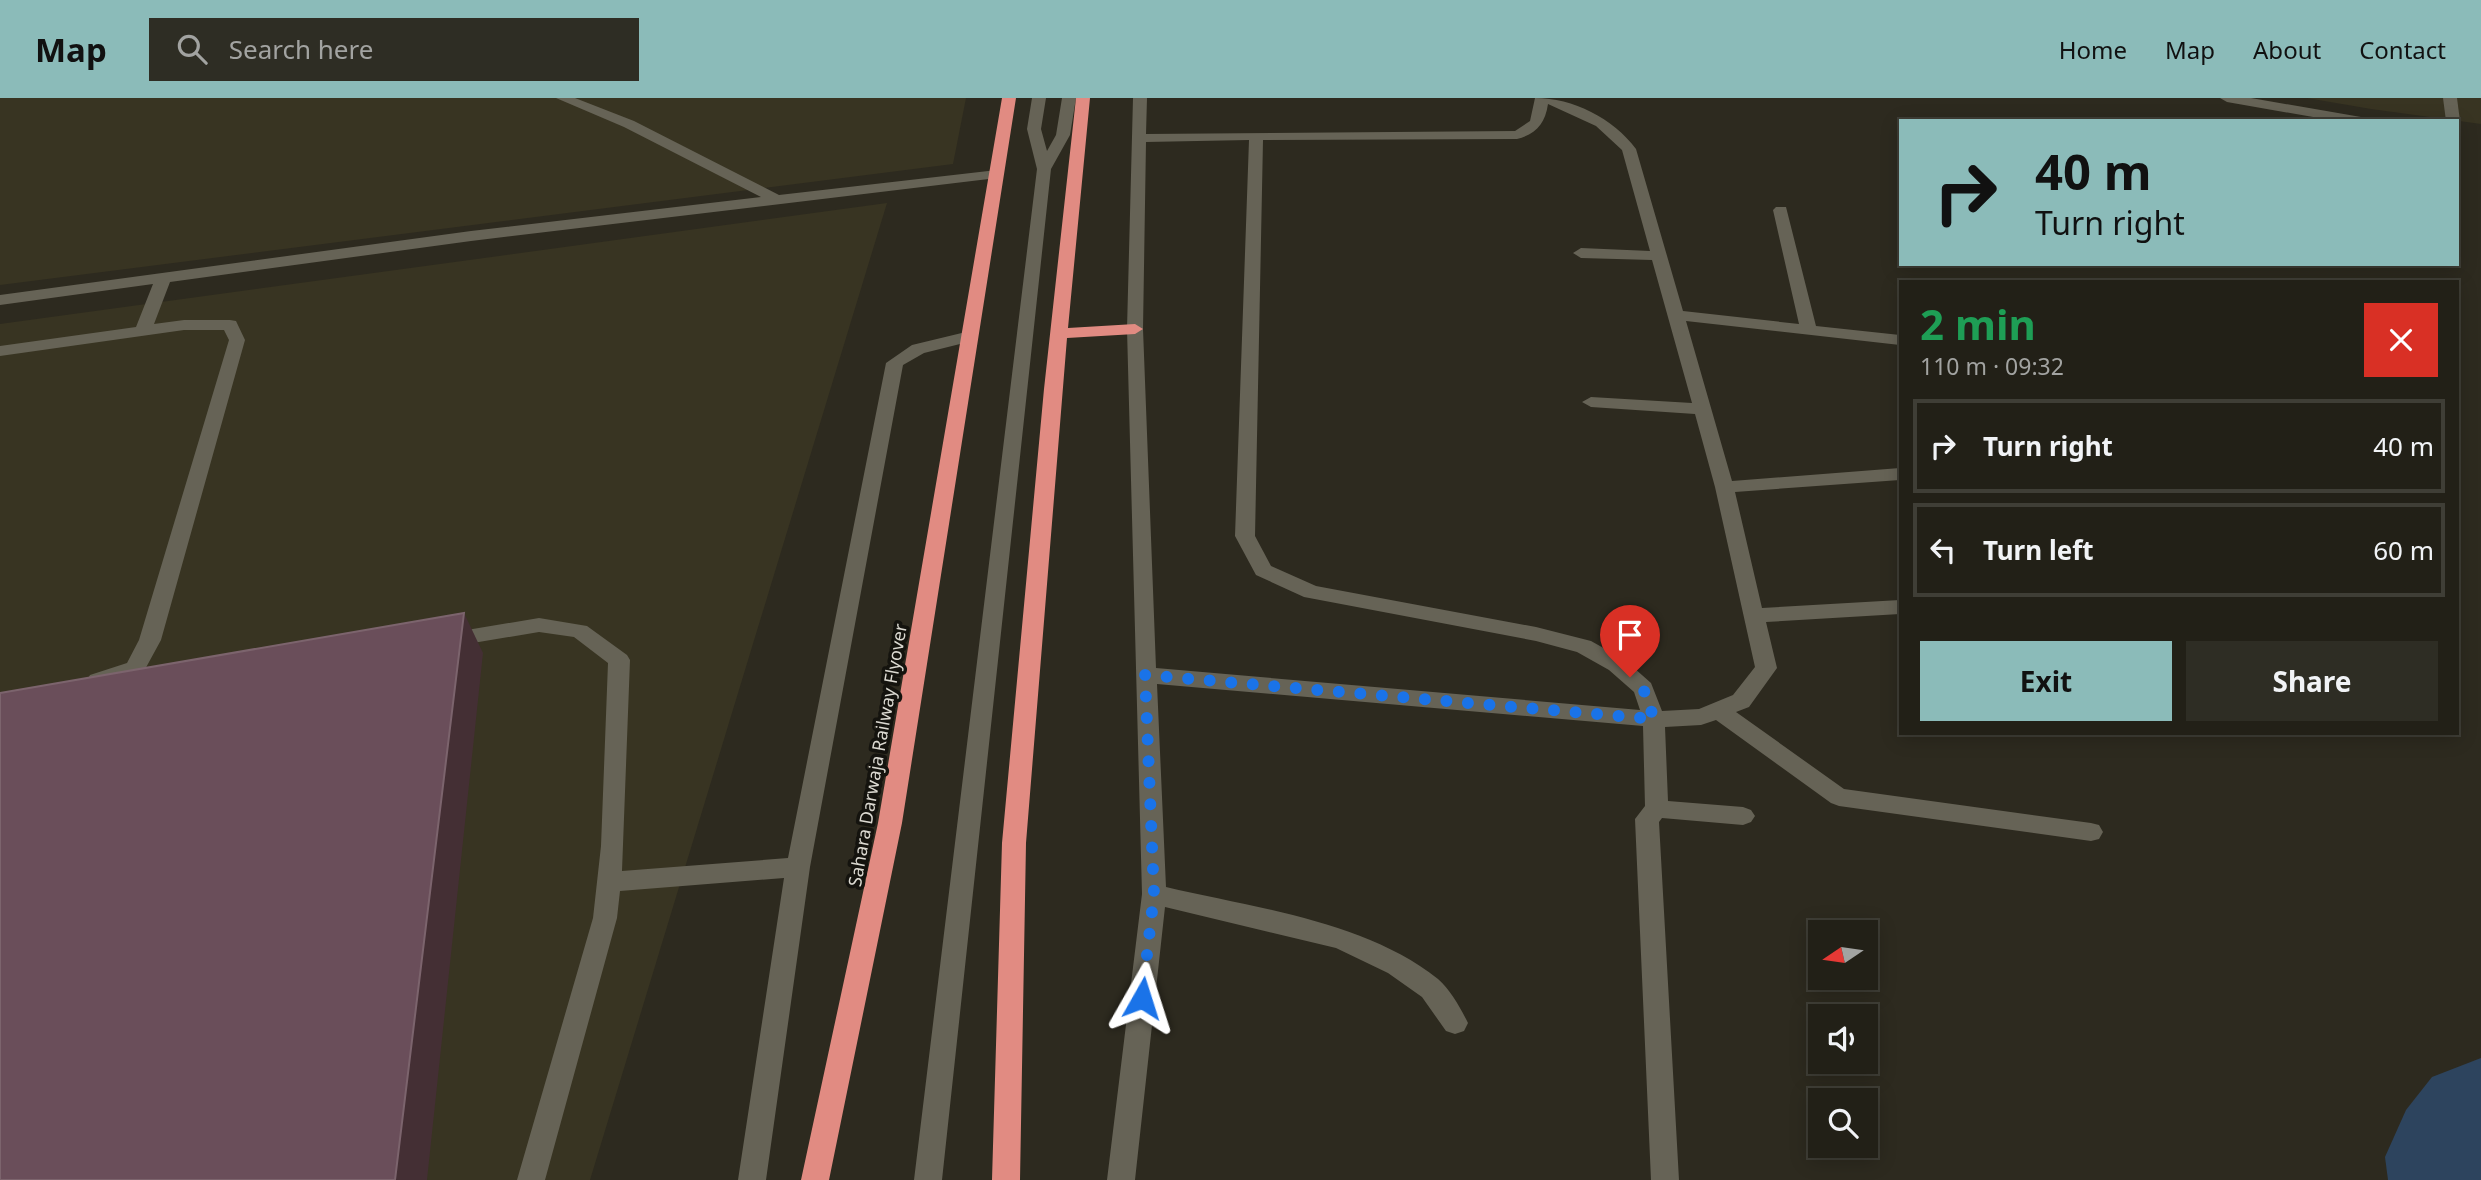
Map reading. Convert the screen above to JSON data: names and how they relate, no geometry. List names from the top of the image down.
{
  "streets": {
    "highway": ["Sahara Darwaja Railway Flyover"]
  },
  "north": "left",
  "page": {
    "header": "Map",
    "search": "Search here",
    "nav": [
      "Home",
      "Map",
      "About",
      "Contact"
    ],
    "turn": ["40 m", "Turn right"],
    "heading": ["2 min", "110 m · 09:32"],
    "list": [
      {
        "name": "Turn right",
        "value": "40 m"
      },
      {
        "name": "Turn left",
        "value": "60 m"
      }
    ],
    "buttons": ["Exit", "Share"]
  }
}
